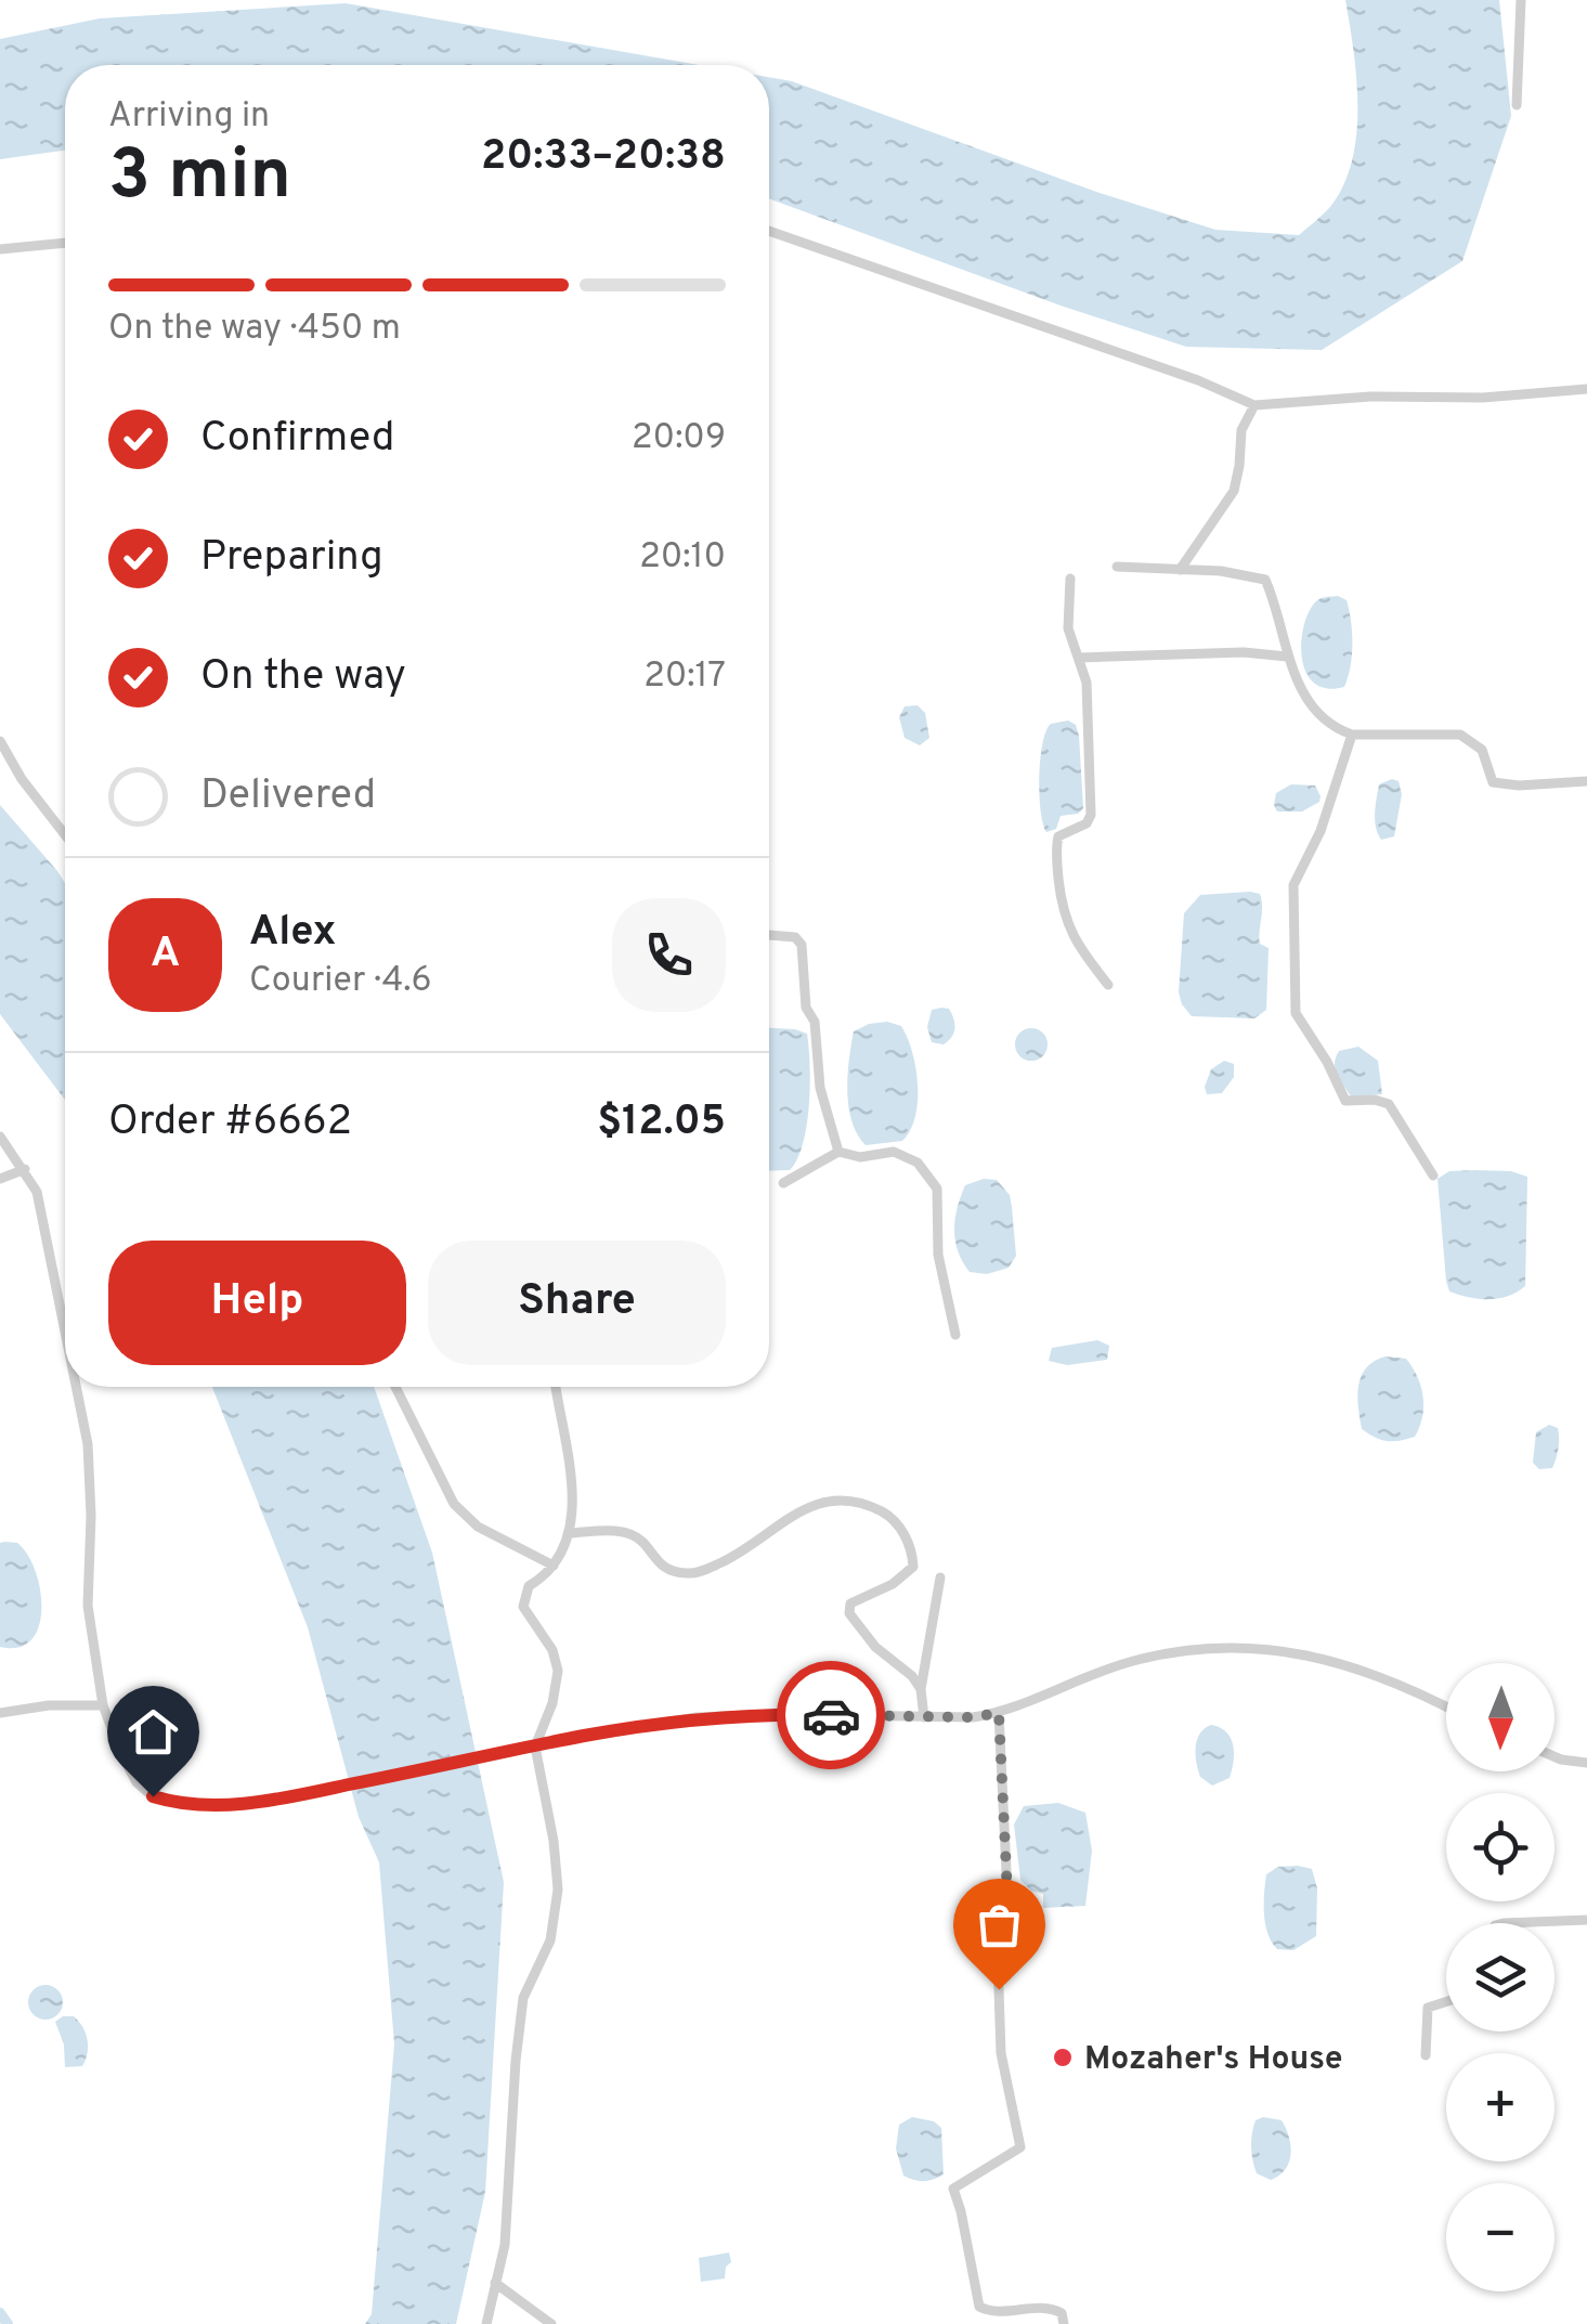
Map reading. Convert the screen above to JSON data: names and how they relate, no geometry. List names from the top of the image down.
{
  "places": ["Mozaher's House"],
  "north": "bottom",
  "page": {
    "heading": ["3 min", "Arriving in", "20:33–20:38"],
    "panel": [
      "Alex",
      "Courier · 4.6",
      "Order #6662",
      "$12.05"
    ],
    "bar": "On the way · 450 m",
    "list": [
      ["Confirmed", "20:09"],
      ["Preparing", "20:10"],
      ["On the way", "20:17"],
      "Delivered"
    ],
    "round": "A",
    "buttons": ["Help", "Share"],
    "map_buttons": ["+", "−"]
  }
}
